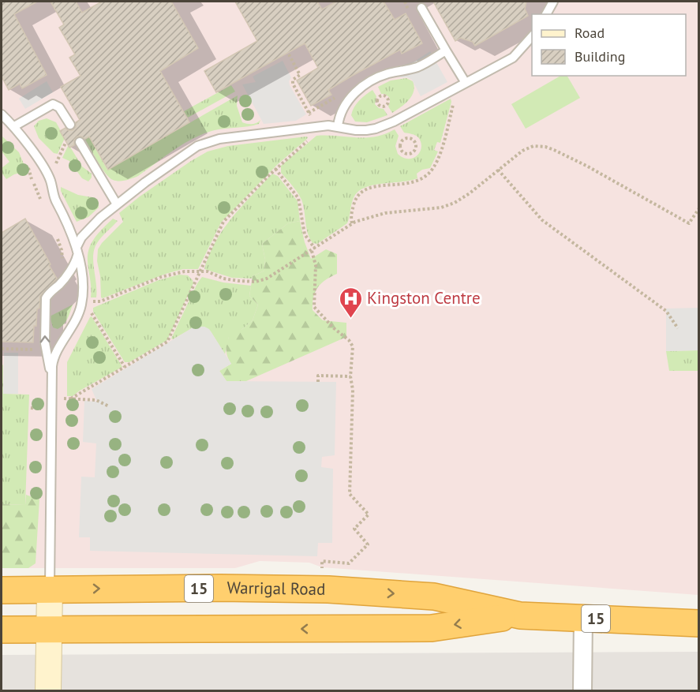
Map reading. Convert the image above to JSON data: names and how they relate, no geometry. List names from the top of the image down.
{
  "streets": {
    "highway": ["15", "Warrigal Road"]
  },
  "places": {
    "hospital": ["Kingston Centre"]
  },
  "legend": ["Road", "Building"]
}
